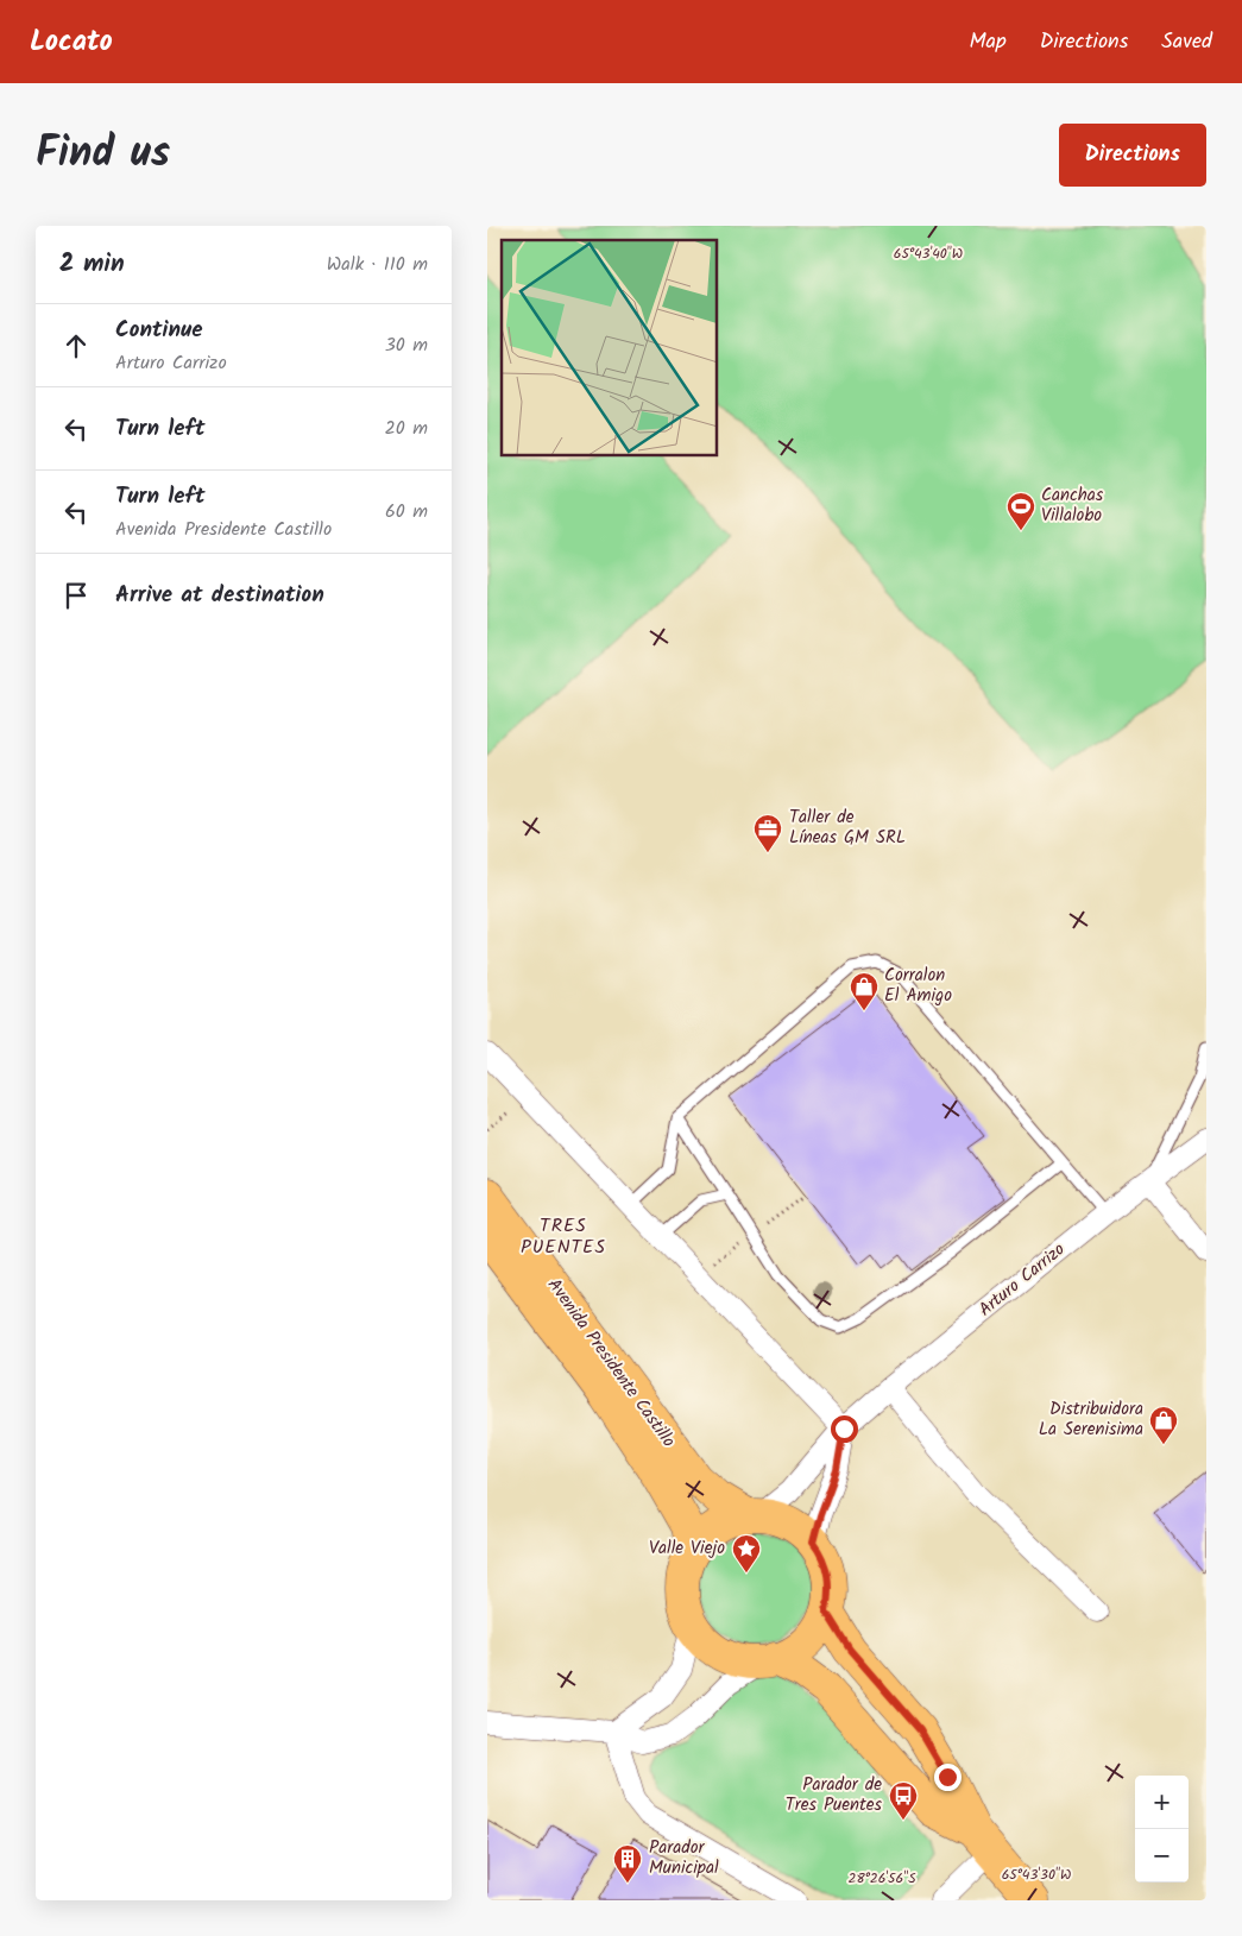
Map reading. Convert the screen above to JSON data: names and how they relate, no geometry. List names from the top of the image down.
{
  "streets": {
    "main road": ["Avenida Presidente Castillo"],
    "street": ["Arturo Carrizo"]
  },
  "crossings": [
    ["Arturo Carrizo", "Avenida Presidente Castillo"]
  ],
  "districts": ["TRES PUENTES"],
  "places": {
    "sports": ["Canchas Villalobo"],
    "office": ["Taller de Líneas GM SRL"],
    "shop": ["Corralon El Amigo", "Distribuidora La Serenisima"],
    "place": ["Valle Viejo"],
    "bus stop": ["Parador de Tres Puentes"],
    "building": ["Parador Municipal"]
  },
  "page": {
    "header": "Locato",
    "nav": ["Map", "Directions", "Saved"],
    "title": "Find us",
    "buttons": "Directions",
    "heading": ["2 min", "Walk · 110 m"],
    "list": [
      ["Continue", "Arturo Carrizo", "30 m"],
      ["Turn left", "20 m"],
      ["Turn left", "Avenida Presidente Castillo", "60 m"],
      "Arrive at destination"
    ],
    "map_buttons": ["+", "−"]
  },
  "coordinates": ["65°43'40\"W", "65°43'30\"W", "28°26'56\"S"]
}
